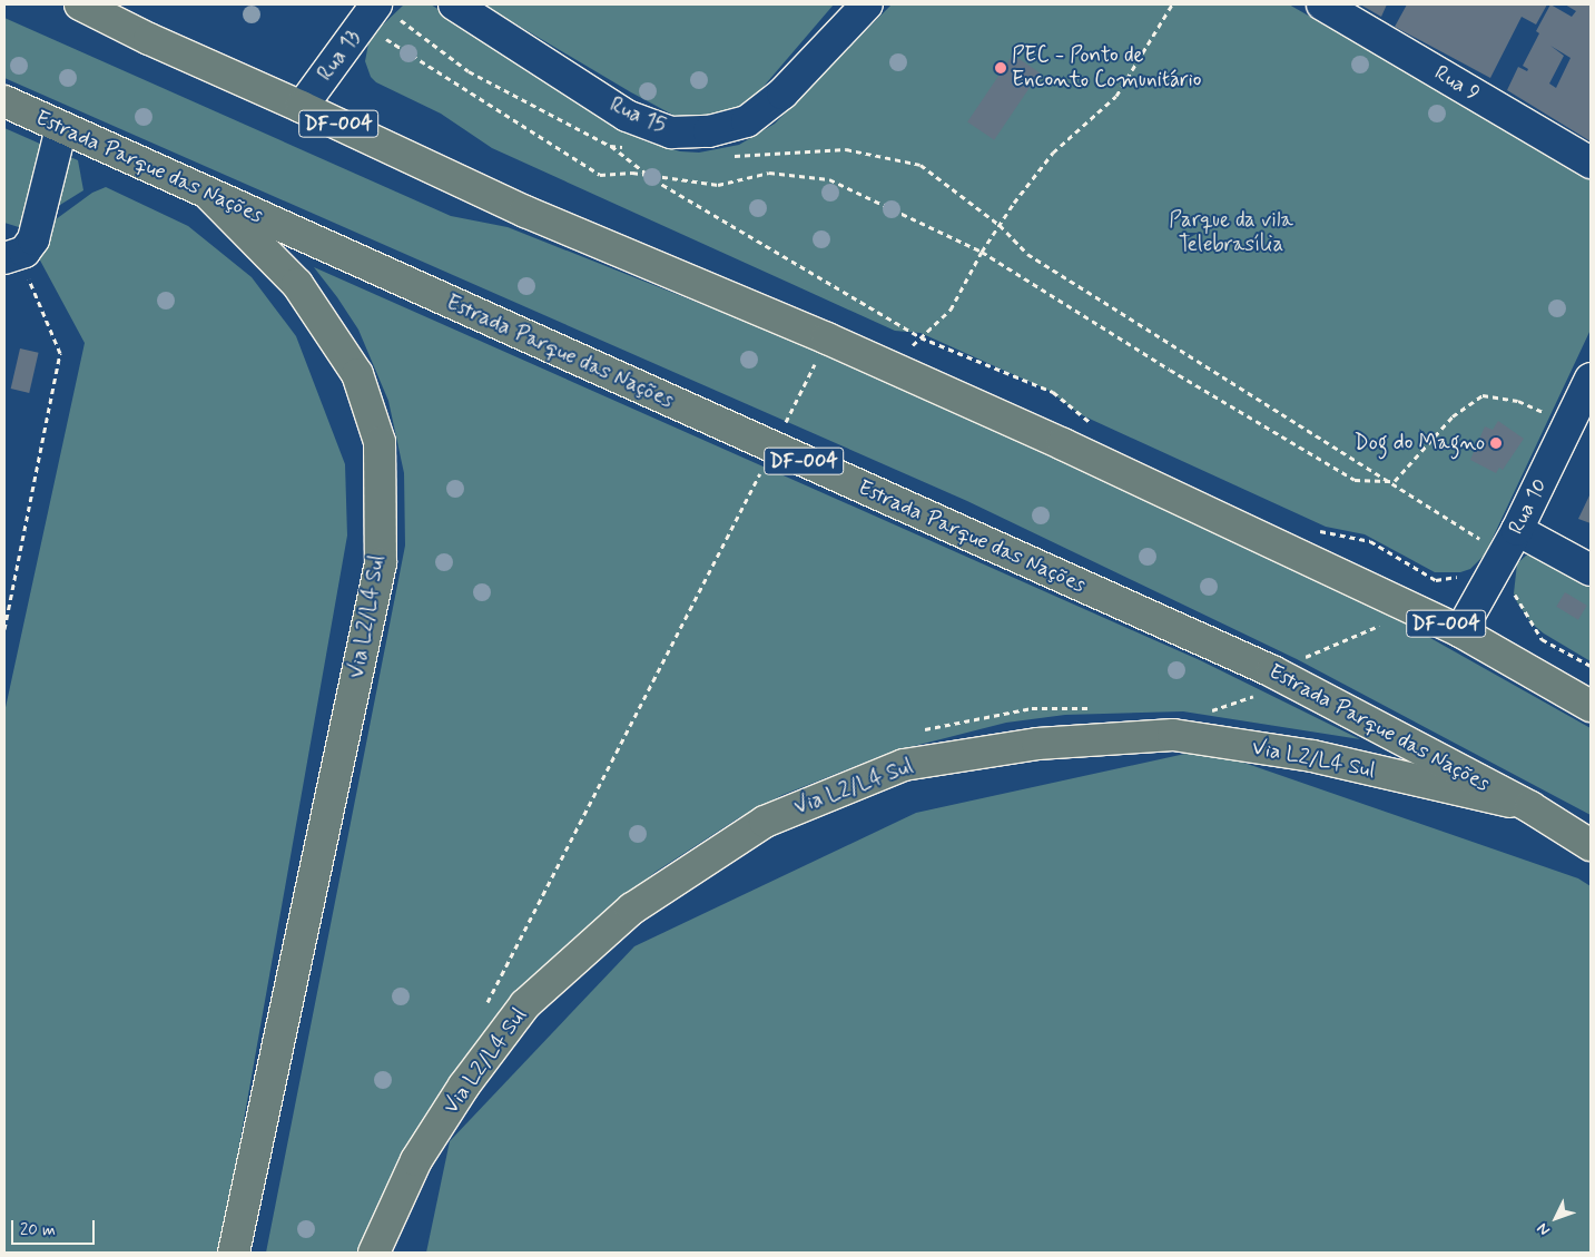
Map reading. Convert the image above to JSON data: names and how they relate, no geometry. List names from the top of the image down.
{
  "streets": {
    "main road": ["DF-004", "Estrada Parque das Nações", "Via L2/L4 Sul"],
    "street": [
      "Rua 13",
      "Rua 9",
      "Rua 15",
      "Rua 10"
    ]
  },
  "crossings": [
    ["Rua 13", "DF-004"],
    ["DF-004", "Rua 10"],
    ["Estrada Parque das Nações", "Via L2/L4 Sul"]
  ],
  "parks": ["Parque da vila Telebrasília"],
  "places": ["PEC - Ponto de Enconto Comunitário", "Dog do Magno"],
  "scale_bar": "20 m",
  "north": "bottom left"
}
